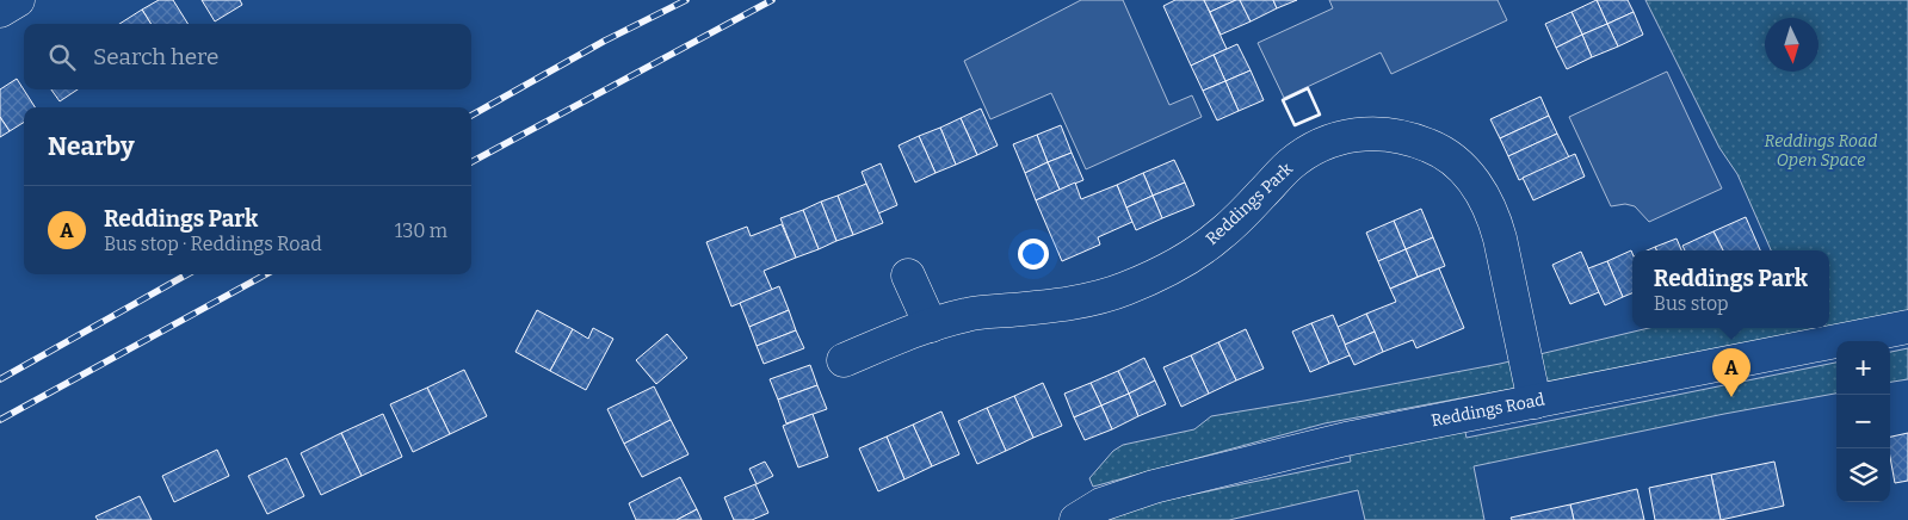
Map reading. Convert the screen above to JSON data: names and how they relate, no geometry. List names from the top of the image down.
{
  "streets": {
    "street": ["Reddings Park", "Reddings Road"]
  },
  "crossings": [
    ["Reddings Park", "Reddings Road"]
  ],
  "parks": ["Reddings Road Open Space"],
  "north": "bottom",
  "page": {
    "search": "Search here",
    "heading": "Nearby",
    "list": [
      {
        "mark": "A",
        "name": "Reddings Park",
        "note": "Bus stop · Reddings Road",
        "value": "130 m"
      }
    ],
    "popup": ["Reddings Park", "Bus stop"],
    "map_buttons": ["+", "−"],
    "pins": "A"
  }
}
